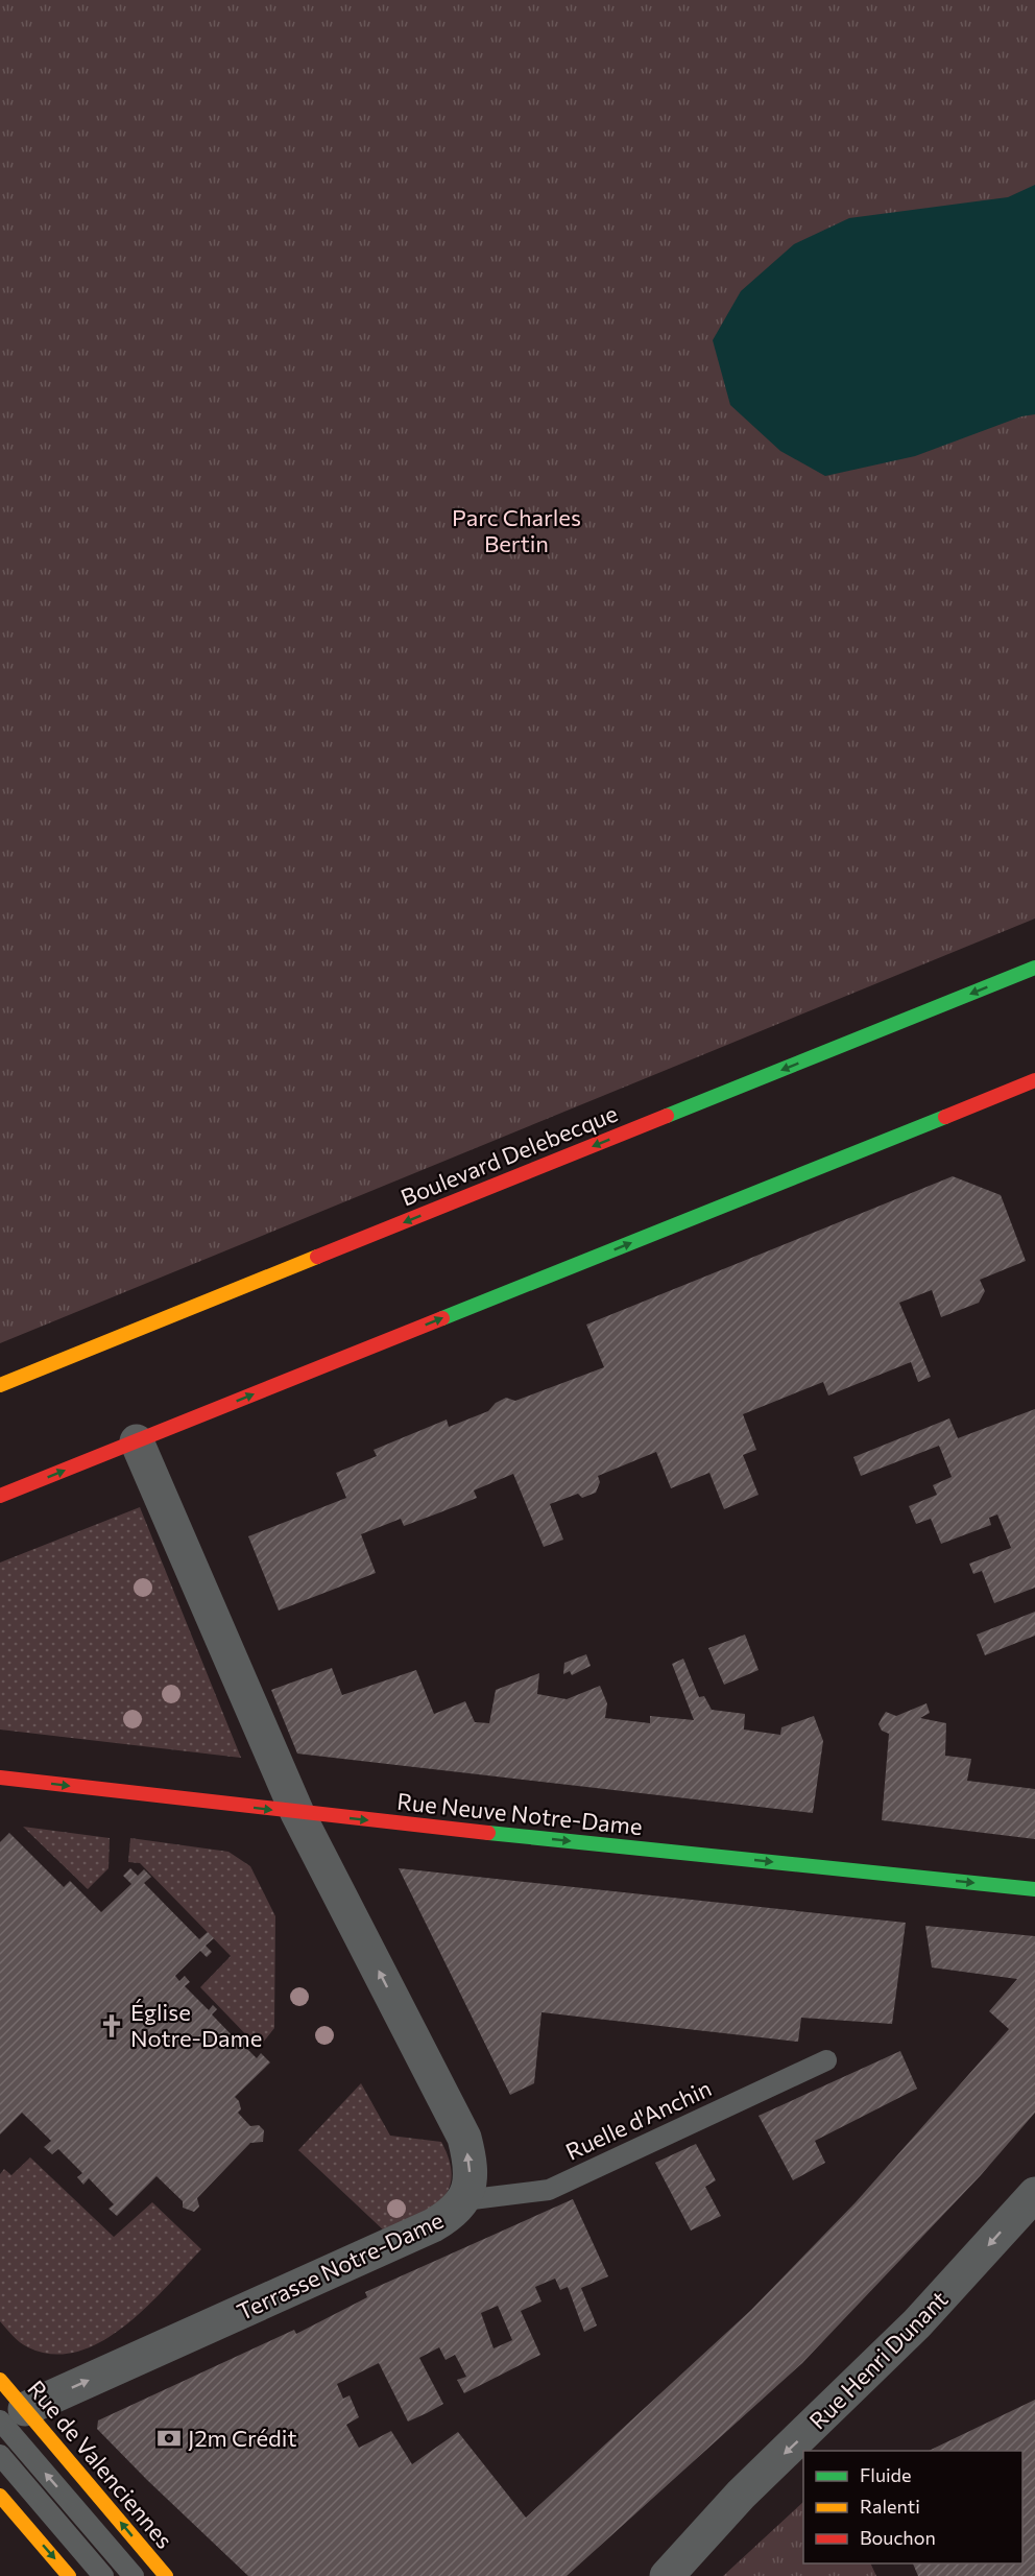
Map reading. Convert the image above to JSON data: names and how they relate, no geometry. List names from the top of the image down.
{
  "streets": {
    "main road": ["Boulevard Delebecque", "Rue Neuve Notre-Dame", "Rue de Valenciennes"],
    "street": ["Terrasse Notre-Dame", "Rue Henri Dunant"],
    "lane": ["Ruelle d'Anchin"]
  },
  "crossings": [
    ["Rue Neuve Notre-Dame", "Terrasse Notre-Dame"],
    ["Ruelle d'Anchin", "Terrasse Notre-Dame"],
    ["Terrasse Notre-Dame", "Rue de Valenciennes"]
  ],
  "one_way": ["Rue Neuve Notre-Dame", "Rue Henri Dunant"],
  "parks": ["Parc Charles Bertin"],
  "places": {
    "church": ["Église Notre-Dame"],
    "bank": ["J2m Crédit"]
  },
  "legend": ["Fluide", "Ralenti", "Bouchon"]
}
